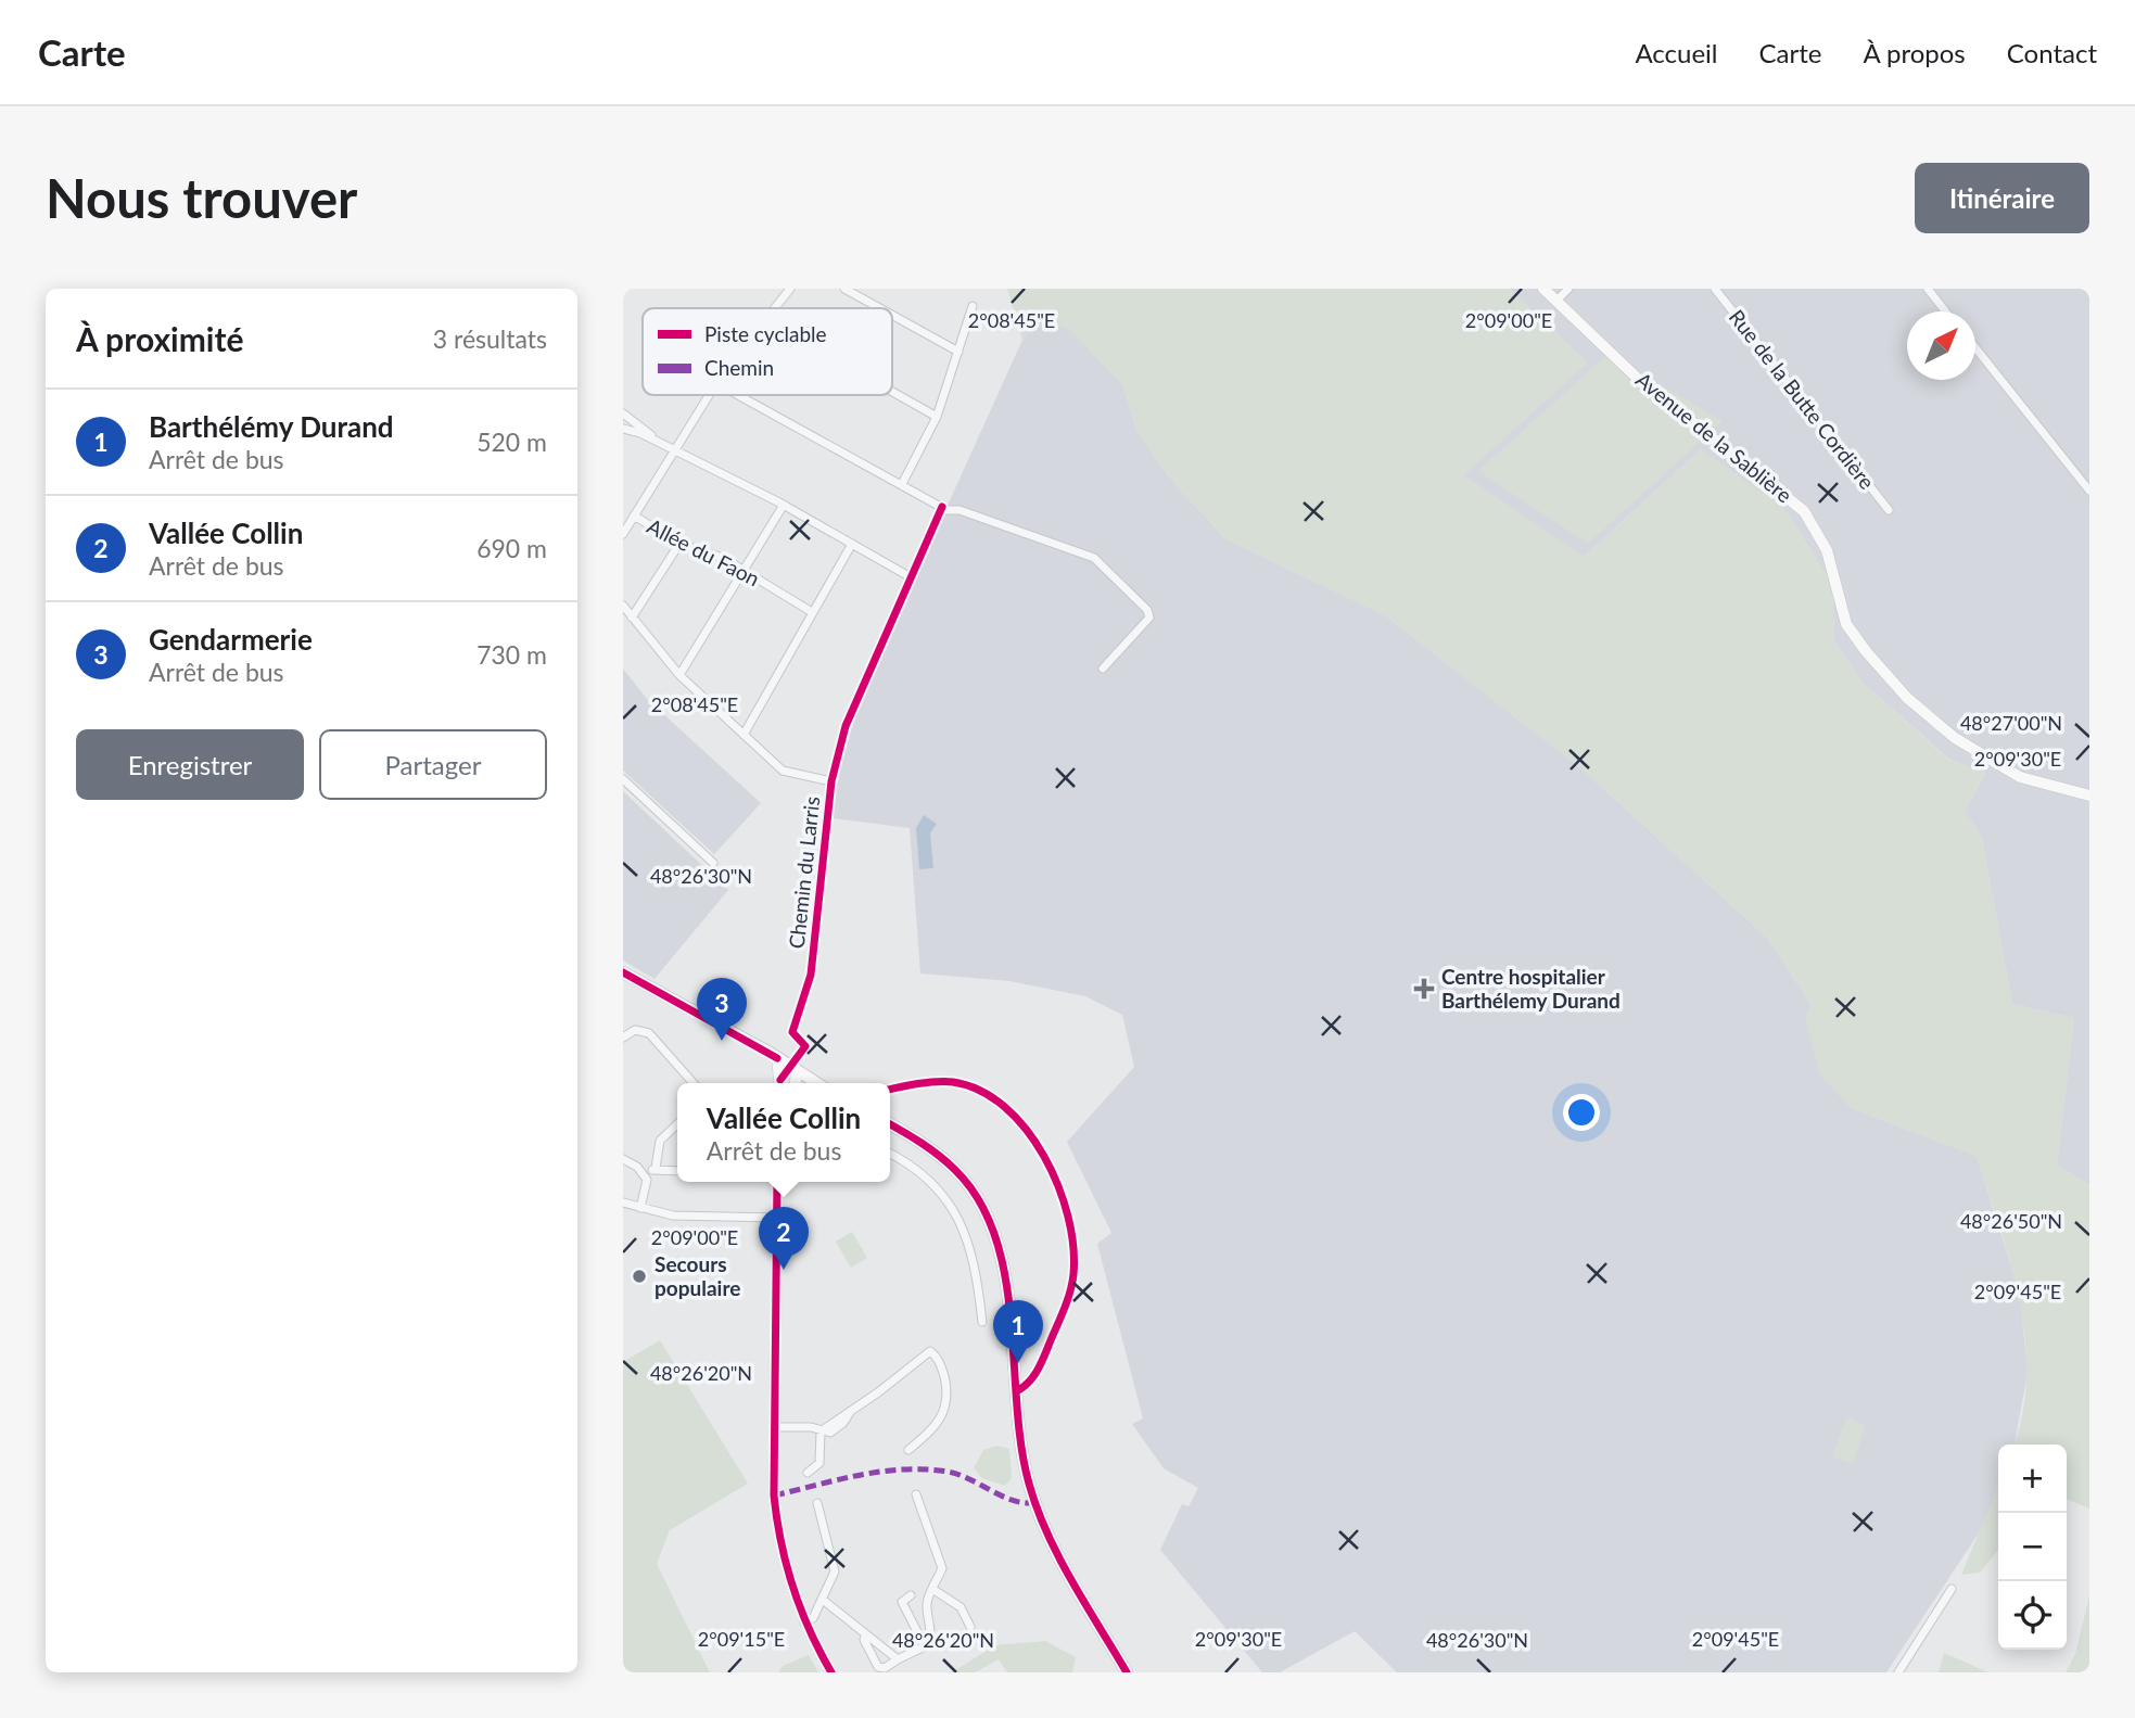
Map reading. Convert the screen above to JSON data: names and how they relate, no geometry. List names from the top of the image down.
{
  "streets": {
    "main road": ["Avenue de la Sablière"],
    "street": ["Rue de la Butte Cordière", "Allée du Faon", "Chemin du Larris"]
  },
  "places": {
    "health": ["Centre hospitalier Barthélemy Durand"],
    "other": ["Secours populaire"]
  },
  "legend": ["Piste cyclable", "Chemin"],
  "north": "top right",
  "page": {
    "header": "Carte",
    "nav": [
      "Accueil",
      "Carte",
      "À propos",
      "Contact"
    ],
    "buttons": [
      "Itinéraire",
      ["Enregistrer", "Partager"]
    ],
    "title": "Nous trouver",
    "heading": ["À proximité", "3 résultats"],
    "list": [
      {
        "mark": "1",
        "name": "Barthélémy Durand",
        "note": "Arrêt de bus",
        "value": "520 m"
      },
      {
        "mark": "2",
        "name": "Vallée Collin",
        "note": "Arrêt de bus",
        "value": "690 m"
      },
      {
        "mark": "3",
        "name": "Gendarmerie",
        "note": "Arrêt de bus",
        "value": "730 m"
      }
    ],
    "pins": ["3", "2", "1"],
    "popup": ["Vallée Collin", "Arrêt de bus"],
    "map_buttons": ["+", "−"]
  },
  "coordinates": [
    "2°08'45\"E",
    "2°09'00\"E",
    "48°27'00\"N",
    "2°09'30\"E",
    "48°26'30\"N",
    "48°26'50\"N",
    "2°09'45\"E",
    "48°26'20\"N",
    "2°09'15\"E"
  ]
}
